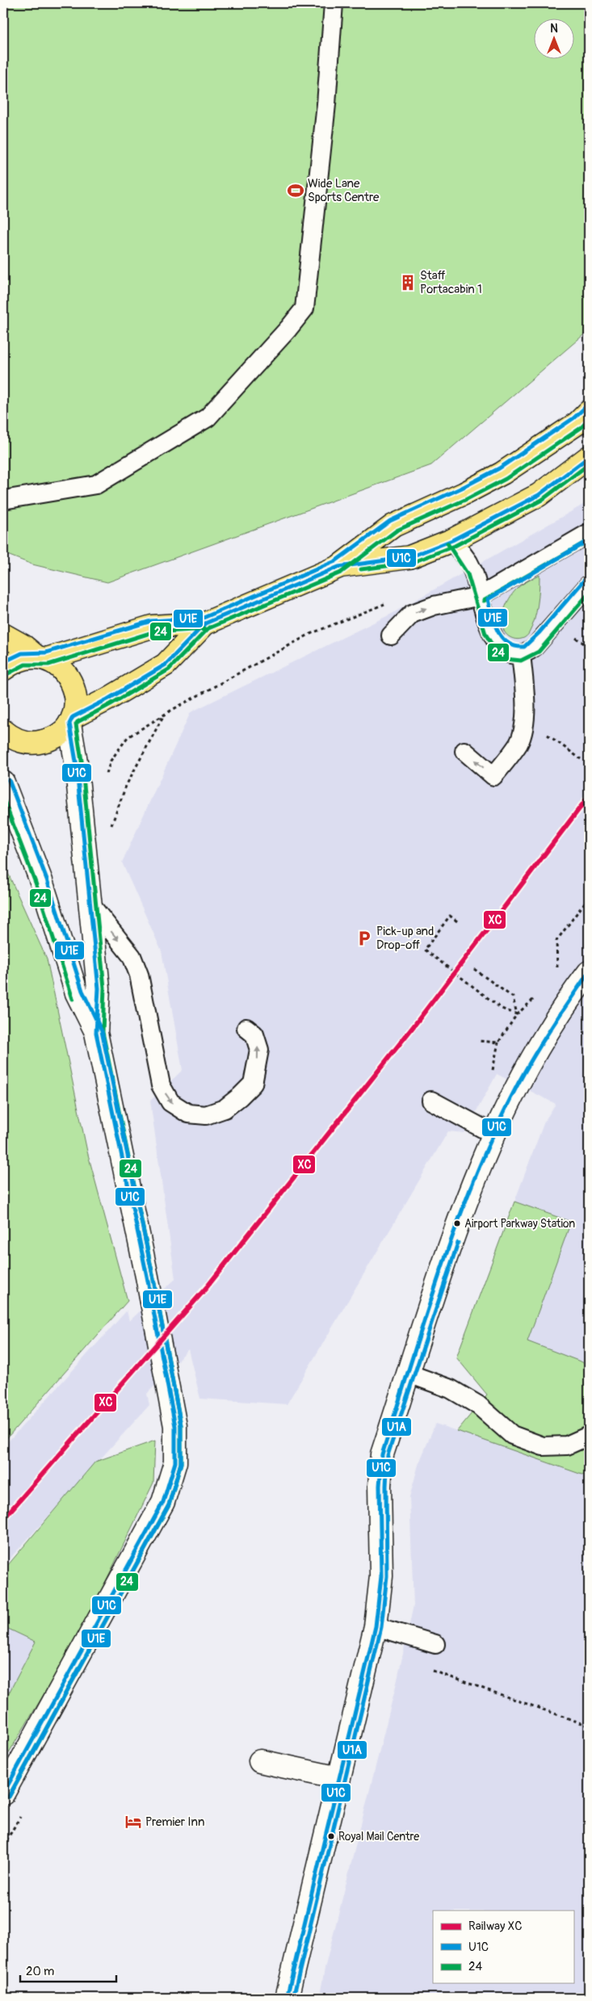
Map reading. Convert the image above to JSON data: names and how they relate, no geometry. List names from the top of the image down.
{
  "places": {
    "sports": ["Wide Lane Sports Centre"],
    "building": ["Staff Portacabin 1"],
    "parking": ["Pick-up and Drop-off"],
    "other": ["Airport Parkway Station", "Royal Mail Centre"],
    "hotel": ["Premier Inn"]
  },
  "lines": [
    "transit line U1E",
    "transit line 24",
    "transit line U1C",
    "rail line XC",
    "transit line U1A"
  ],
  "legend": ["Railway XC", "U1C", "24"],
  "scale_bar": "20 m",
  "north": "top"
}
